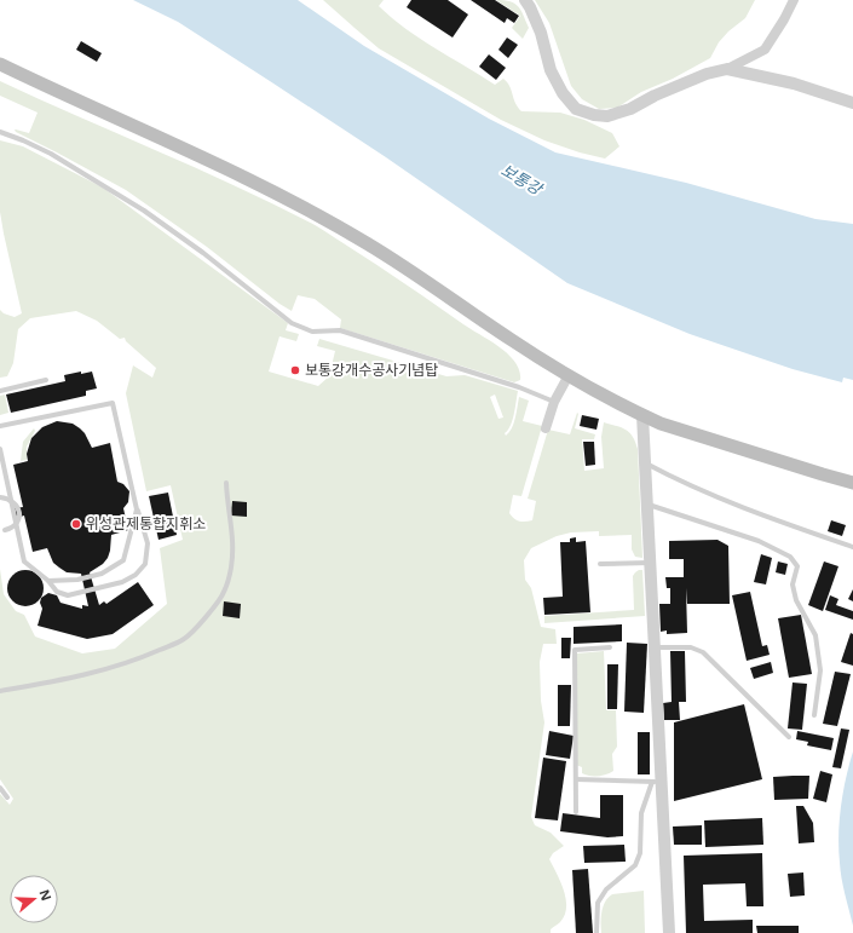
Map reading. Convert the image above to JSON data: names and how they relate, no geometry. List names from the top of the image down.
{
  "water": ["보통강"],
  "places": ["보통강개수공사기념탑", "위성관제통합지휘소"],
  "north": "right"
}
